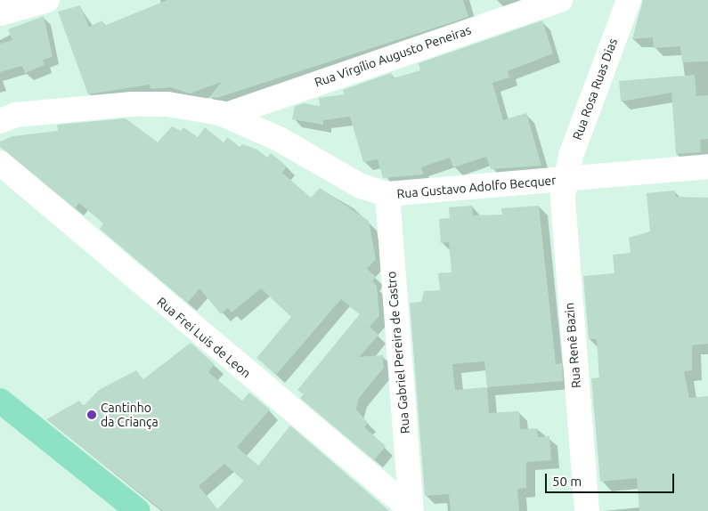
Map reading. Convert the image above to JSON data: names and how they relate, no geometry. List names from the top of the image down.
{
  "streets": {
    "street": [
      "Rua Virgílio Augusto Peneiras",
      "Rua Rosa Ruas Dias",
      "Rua Gustavo Adolfo Becquer",
      "Rua Frei Luis de Leon",
      "Rua Renê Bazin",
      "Rua Gabriel Pereira de Castro"
    ]
  },
  "crossings": [
    ["Rua Virgílio Augusto Peneiras", "Rua Gustavo Adolfo Becquer"],
    ["Rua Rosa Ruas Dias", "Rua Gustavo Adolfo Becquer"],
    ["Rua Rosa Ruas Dias", "Rua Renê Bazin"],
    ["Rua Gustavo Adolfo Becquer", "Rua Renê Bazin"],
    ["Rua Gustavo Adolfo Becquer", "Rua Gabriel Pereira de Castro"],
    ["Rua Frei Luis de Leon", "Rua Gabriel Pereira de Castro"]
  ],
  "places": ["Cantinho da Criança"],
  "scale_bar": "50 m"
}
